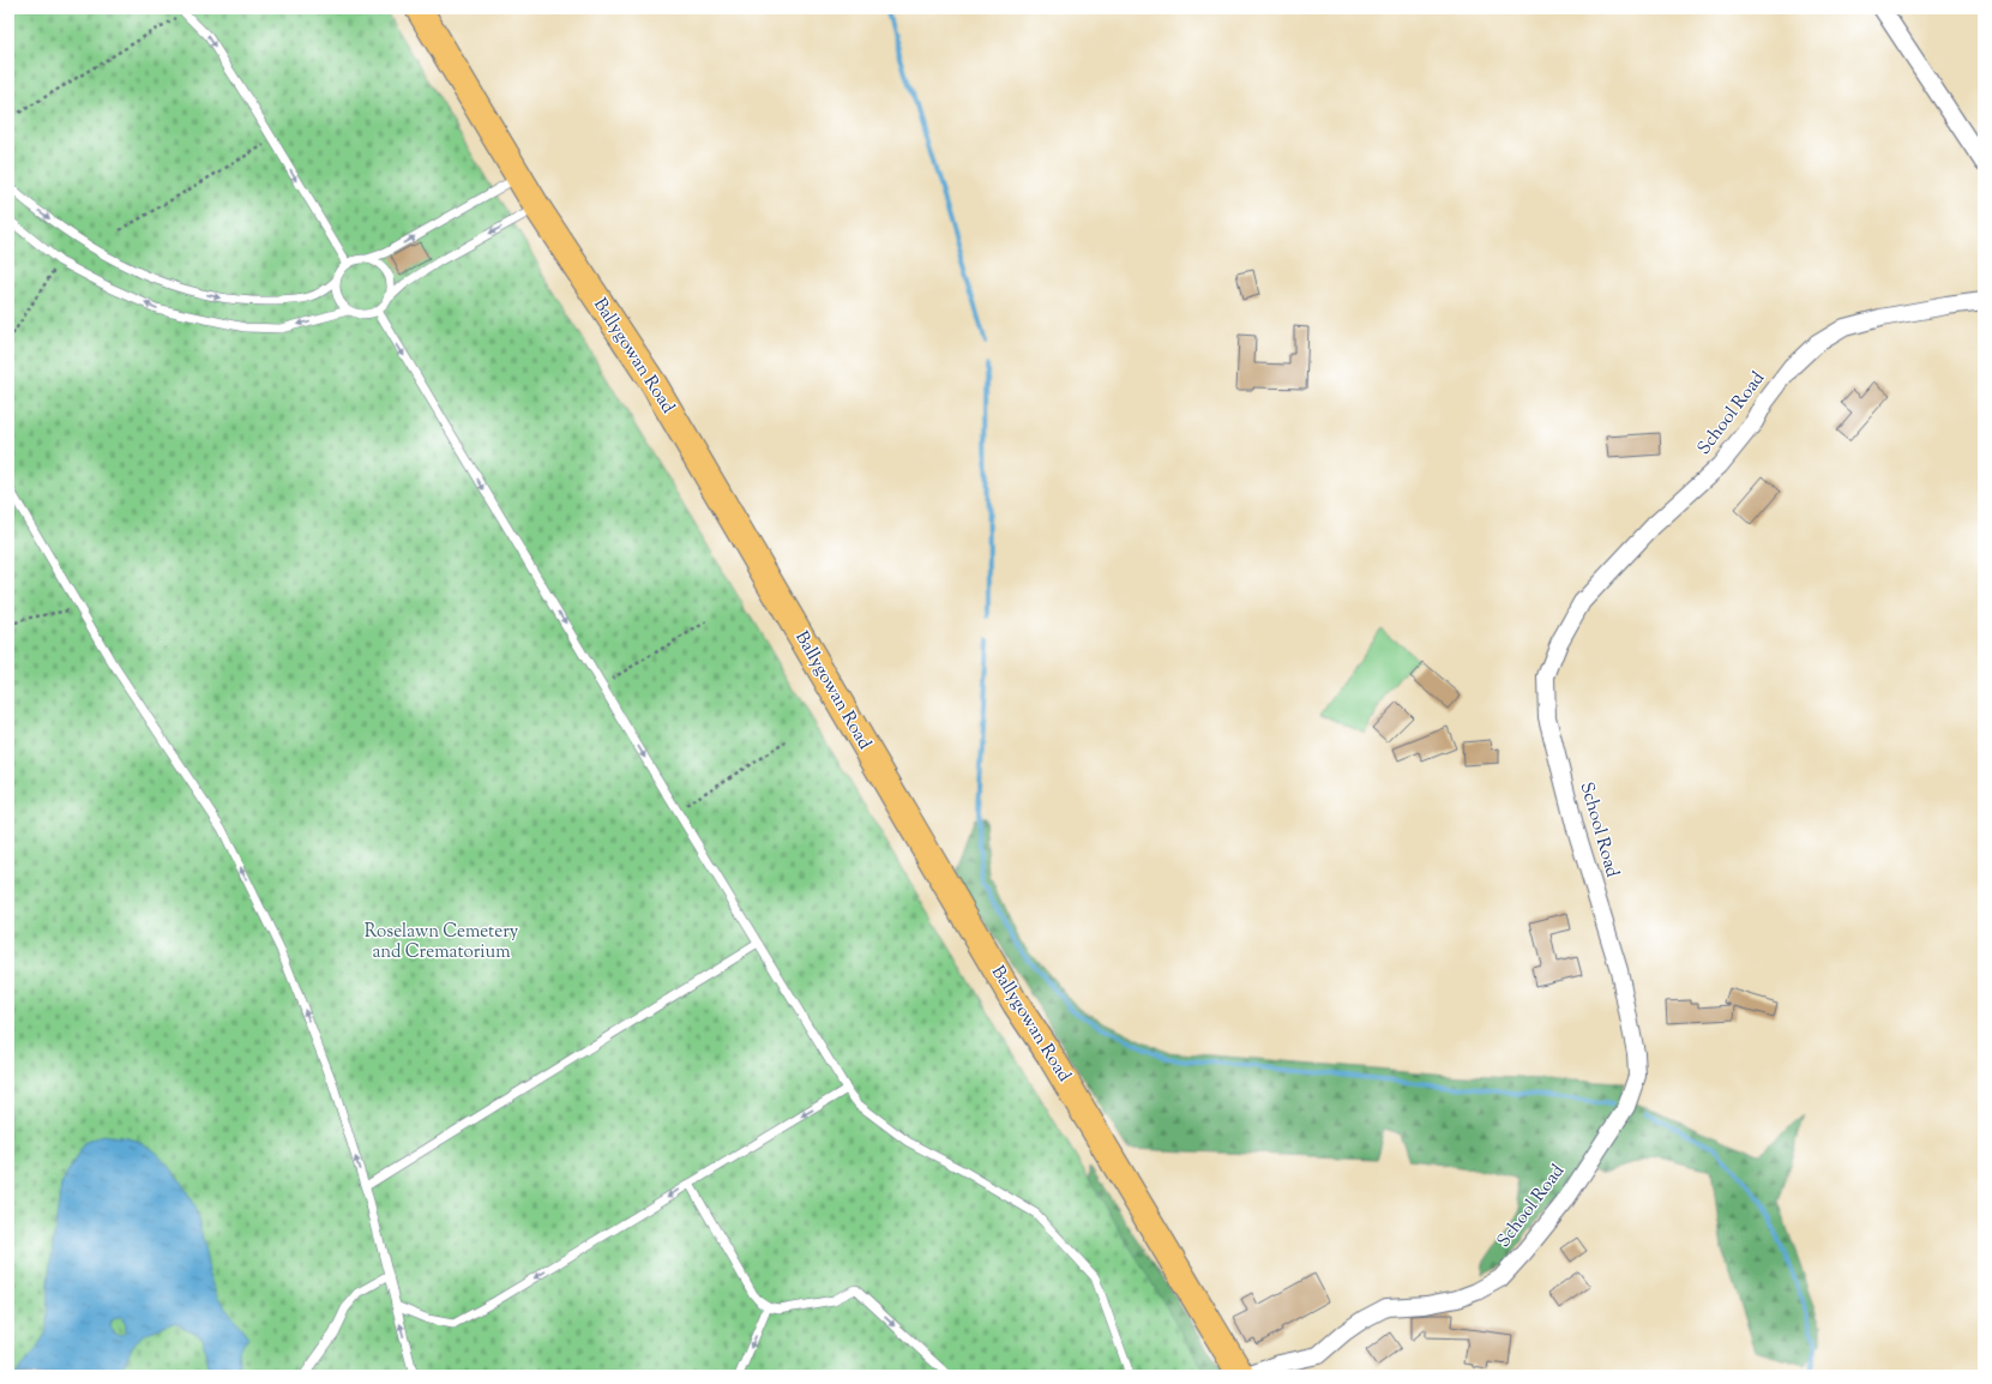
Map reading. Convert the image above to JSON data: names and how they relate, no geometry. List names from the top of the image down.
{
  "streets": {
    "main road": ["Ballygowan Road"],
    "street": ["School Road"]
  },
  "parks": ["Roselawn Cemetery and Crematorium"]
}
